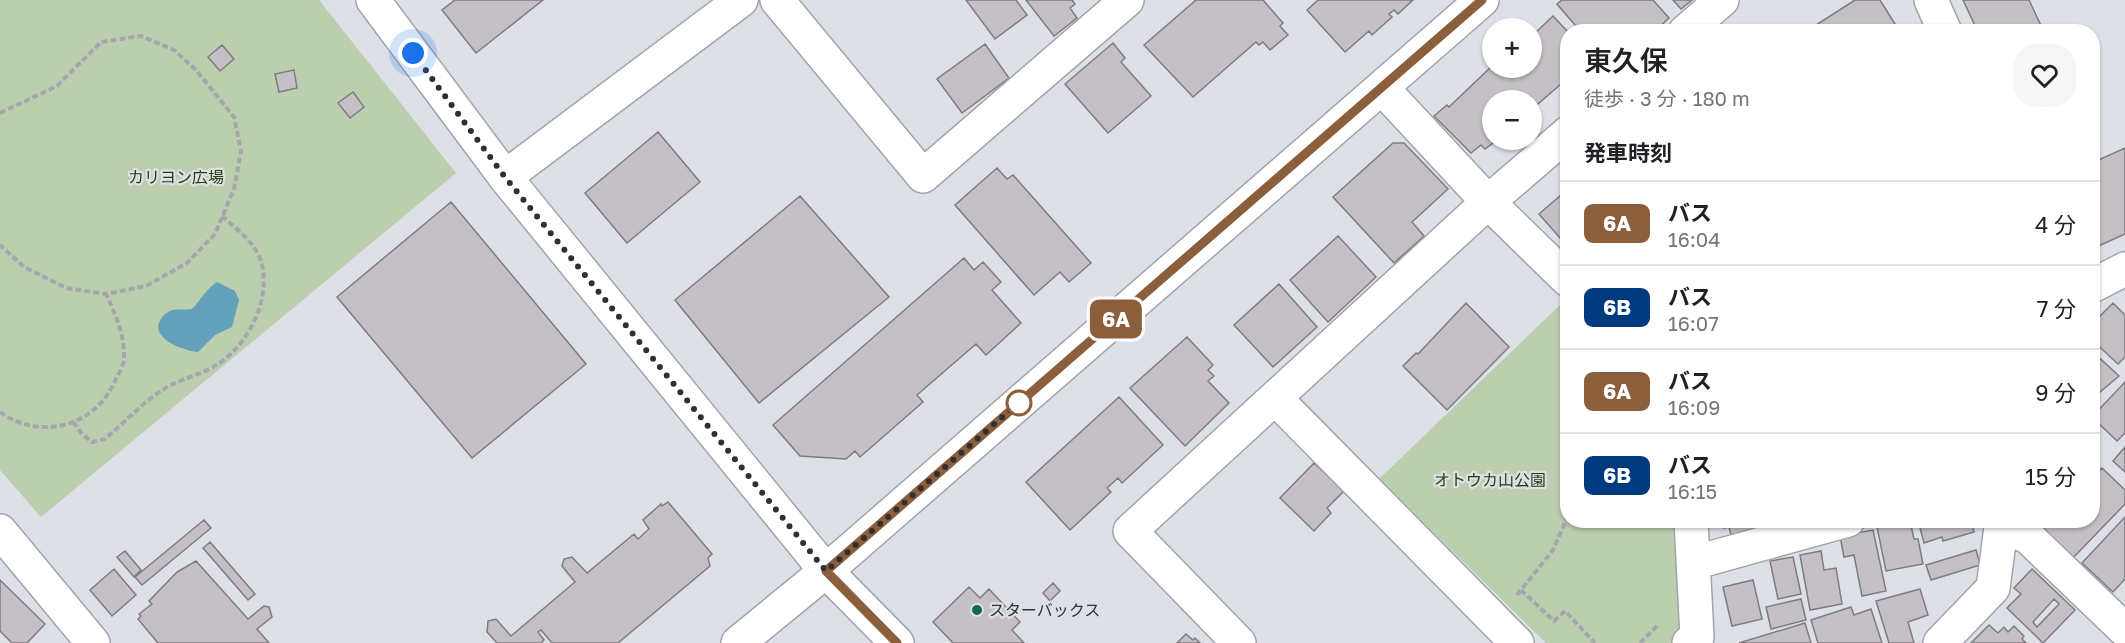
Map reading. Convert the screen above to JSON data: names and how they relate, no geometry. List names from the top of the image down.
{
  "parks": ["カリヨン広場", "オトウカ山公園"],
  "places": ["スターバックス"],
  "lines": ["bus line 6A"],
  "page": {
    "on_map": "6A",
    "map_buttons": ["+", "−"],
    "heading": [
      ["東久保", "徒歩 · 3 分 · 180 m"],
      "発車時刻"
    ],
    "list": [
      {
        "mark": "6A",
        "name": "バス",
        "note": "16:04",
        "value": "4 分"
      },
      {
        "mark": "6B",
        "name": "バス",
        "note": "16:07",
        "value": "7 分"
      },
      {
        "mark": "6A",
        "name": "バス",
        "note": "16:09",
        "value": "9 分"
      },
      {
        "mark": "6B",
        "name": "バス",
        "note": "16:15",
        "value": "15 分"
      }
    ]
  }
}
